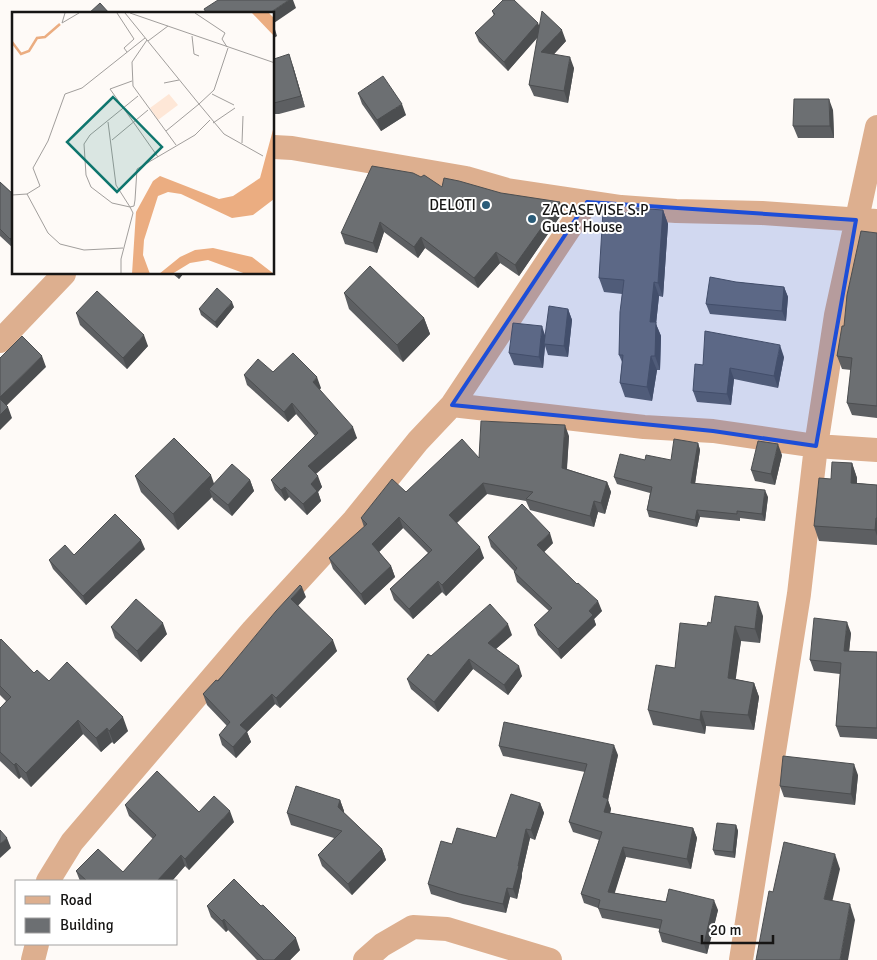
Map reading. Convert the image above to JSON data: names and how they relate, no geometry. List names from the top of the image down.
{
  "places": ["DELOTI", "ZACASEVISE S.P Guest House"],
  "legend": ["Road", "Building"],
  "scale_bar": "20 m"
}
